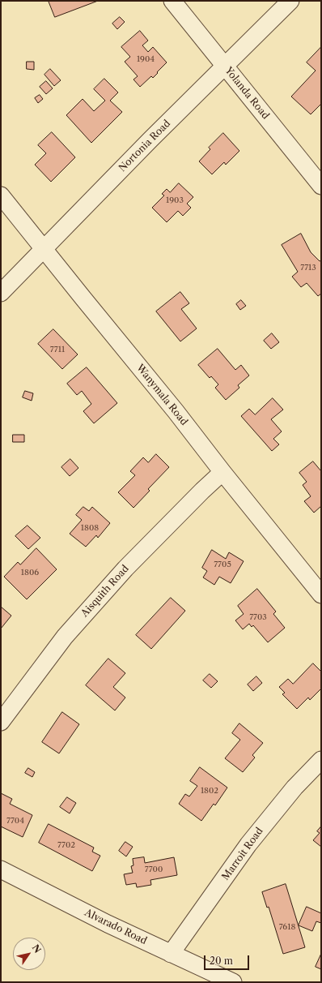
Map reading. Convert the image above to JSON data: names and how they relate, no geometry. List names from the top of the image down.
{
  "streets": {
    "street": [
      "Yolanda Road",
      "Nortonia Road",
      "Wanymala Road",
      "Aisquith Road",
      "Marroit Road",
      "Alvarado Road"
    ]
  },
  "crossings": [
    ["Yolanda Road", "Nortonia Road"],
    ["Nortonia Road", "Wanymala Road"],
    ["Wanymala Road", "Aisquith Road"],
    ["Marroit Road", "Alvarado Road"]
  ],
  "house_numbers": [
    "1904",
    "1903",
    "7713",
    "7711",
    "1808",
    "7705",
    "1806",
    "7703",
    "1802",
    "7704",
    "7702",
    "7700",
    "7618"
  ],
  "scale_bar": "20 m",
  "north": "top right"
}
